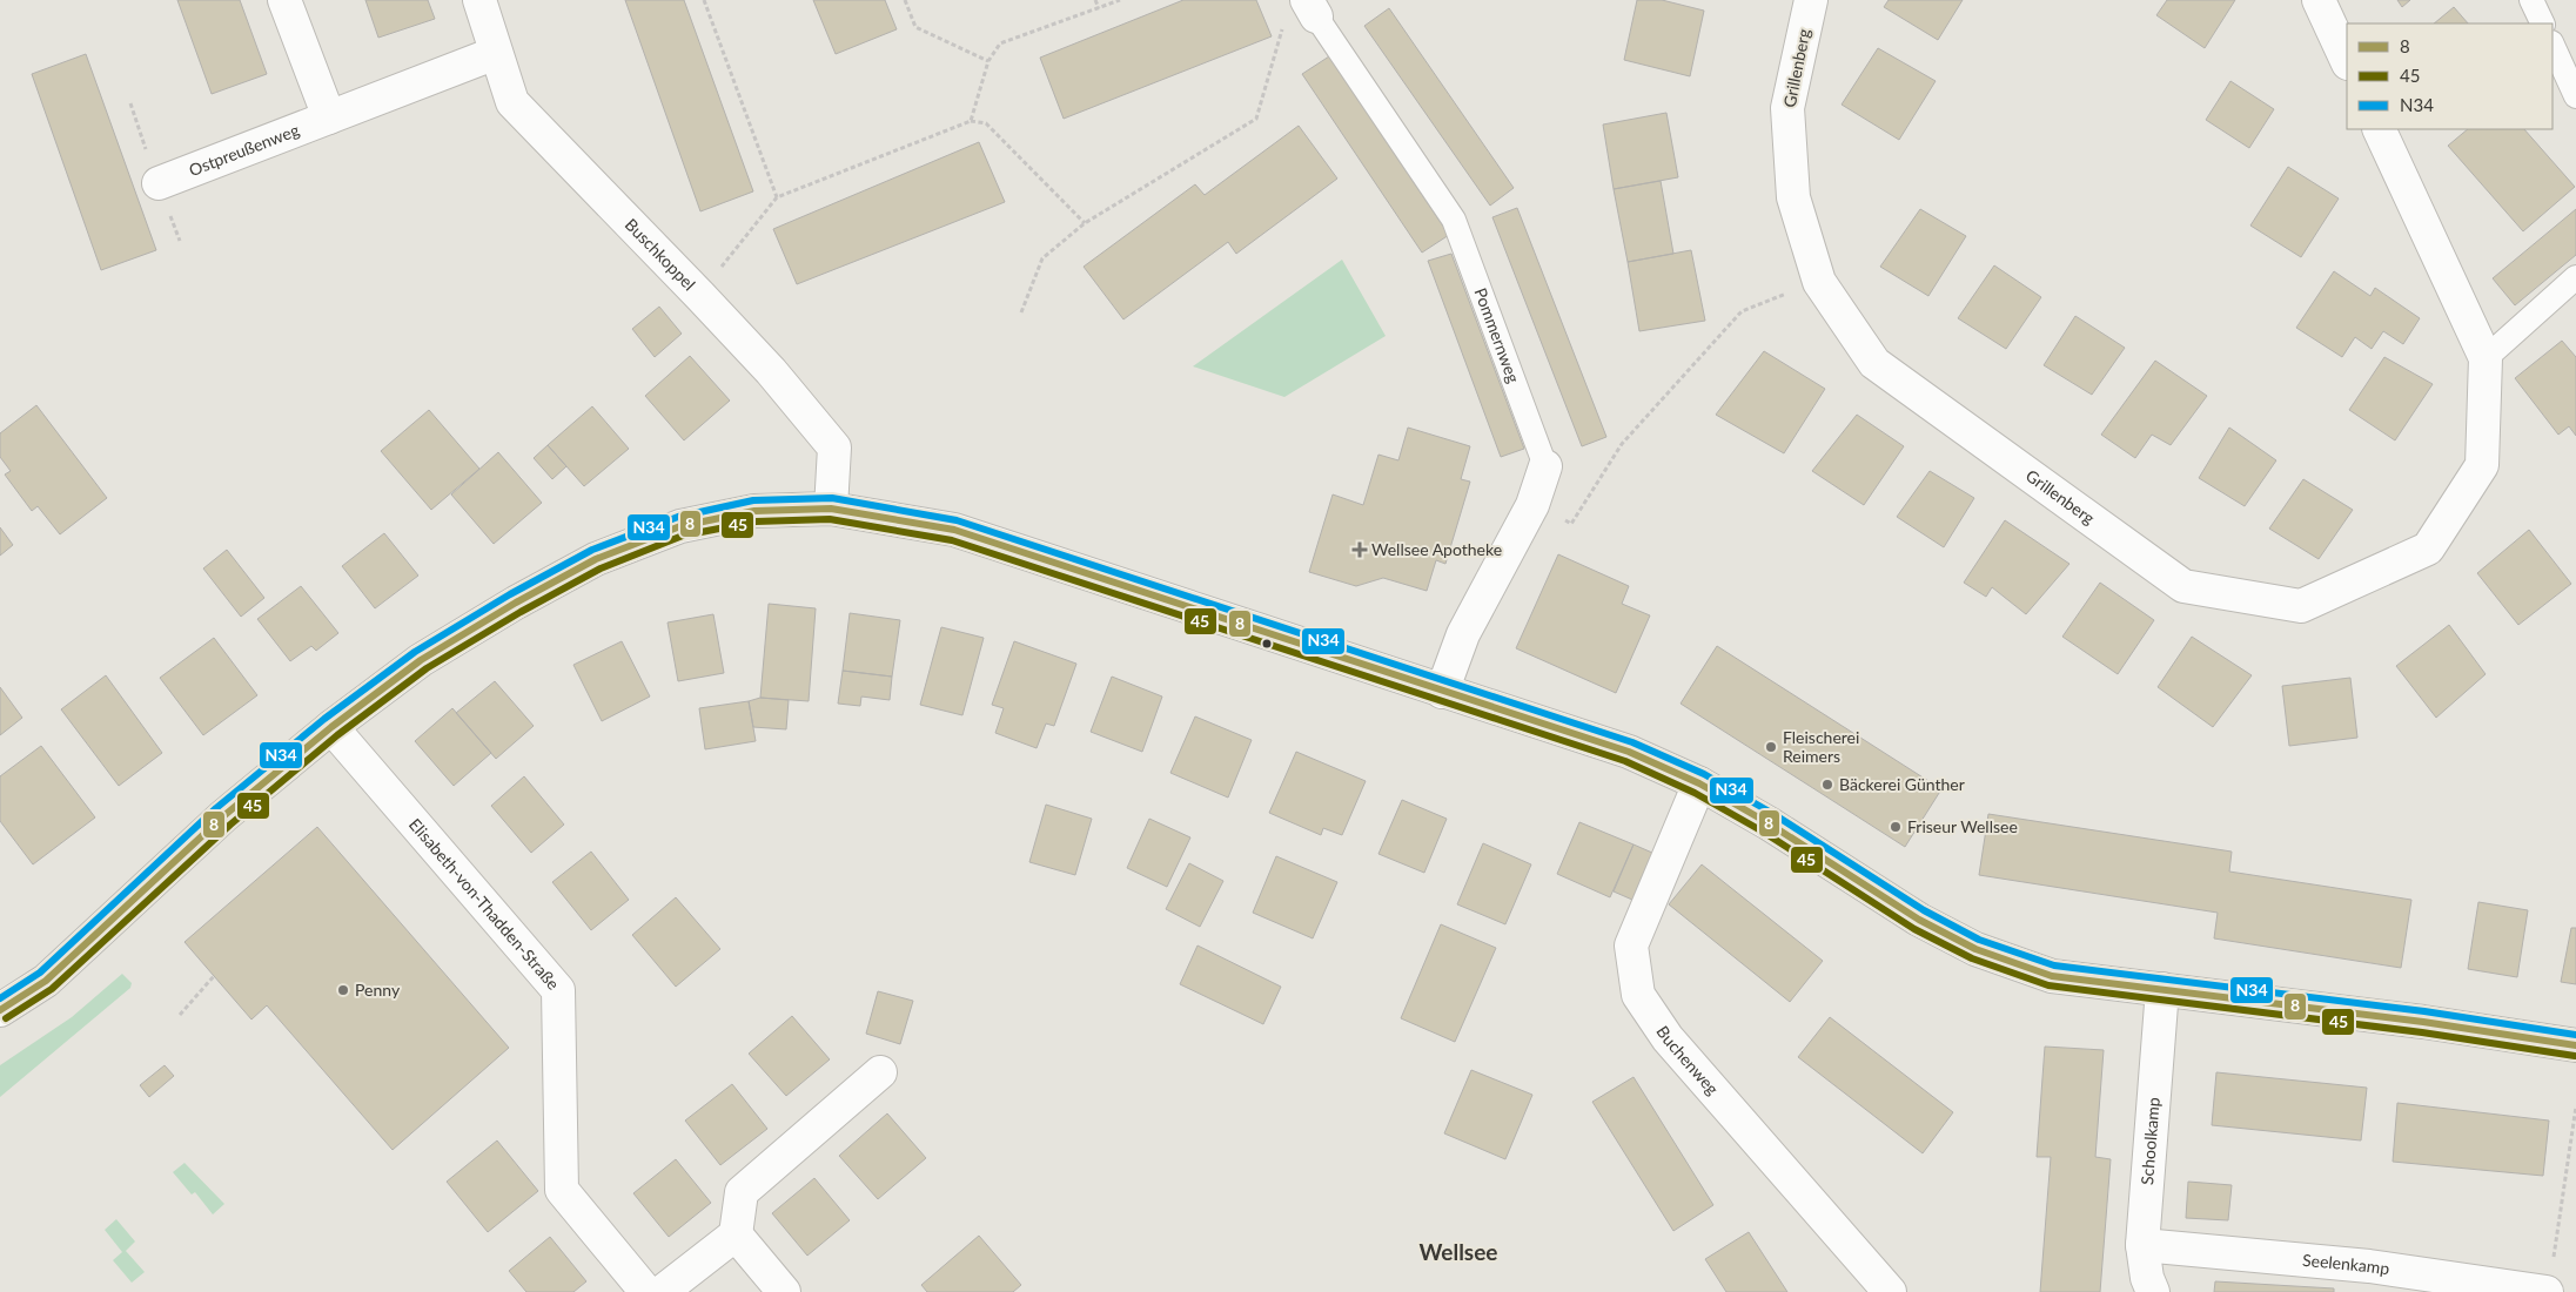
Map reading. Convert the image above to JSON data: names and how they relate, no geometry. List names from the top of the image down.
{
  "streets": {
    "street": [
      "Grillenberg",
      "Ostpreußenweg",
      "Buschkoppel",
      "Pommernweg",
      "Elisabeth-von-Thadden-Straße",
      "Buchenweg",
      "Schoolkamp",
      "Seelenkamp"
    ]
  },
  "crossings": [
    ["Ostpreußenweg", "Buschkoppel"],
    ["Schoolkamp", "Seelenkamp"]
  ],
  "districts": ["Wellsee"],
  "places": {
    "health": ["Wellsee Apotheke"],
    "other": [
      "Fleischerei Reimers",
      "Bäckerei Günther",
      "Friseur Wellsee",
      "Penny"
    ]
  },
  "lines": ["transit line N34", "transit line 8", "transit line 45"],
  "legend": ["8", "45", "N34"]
}
